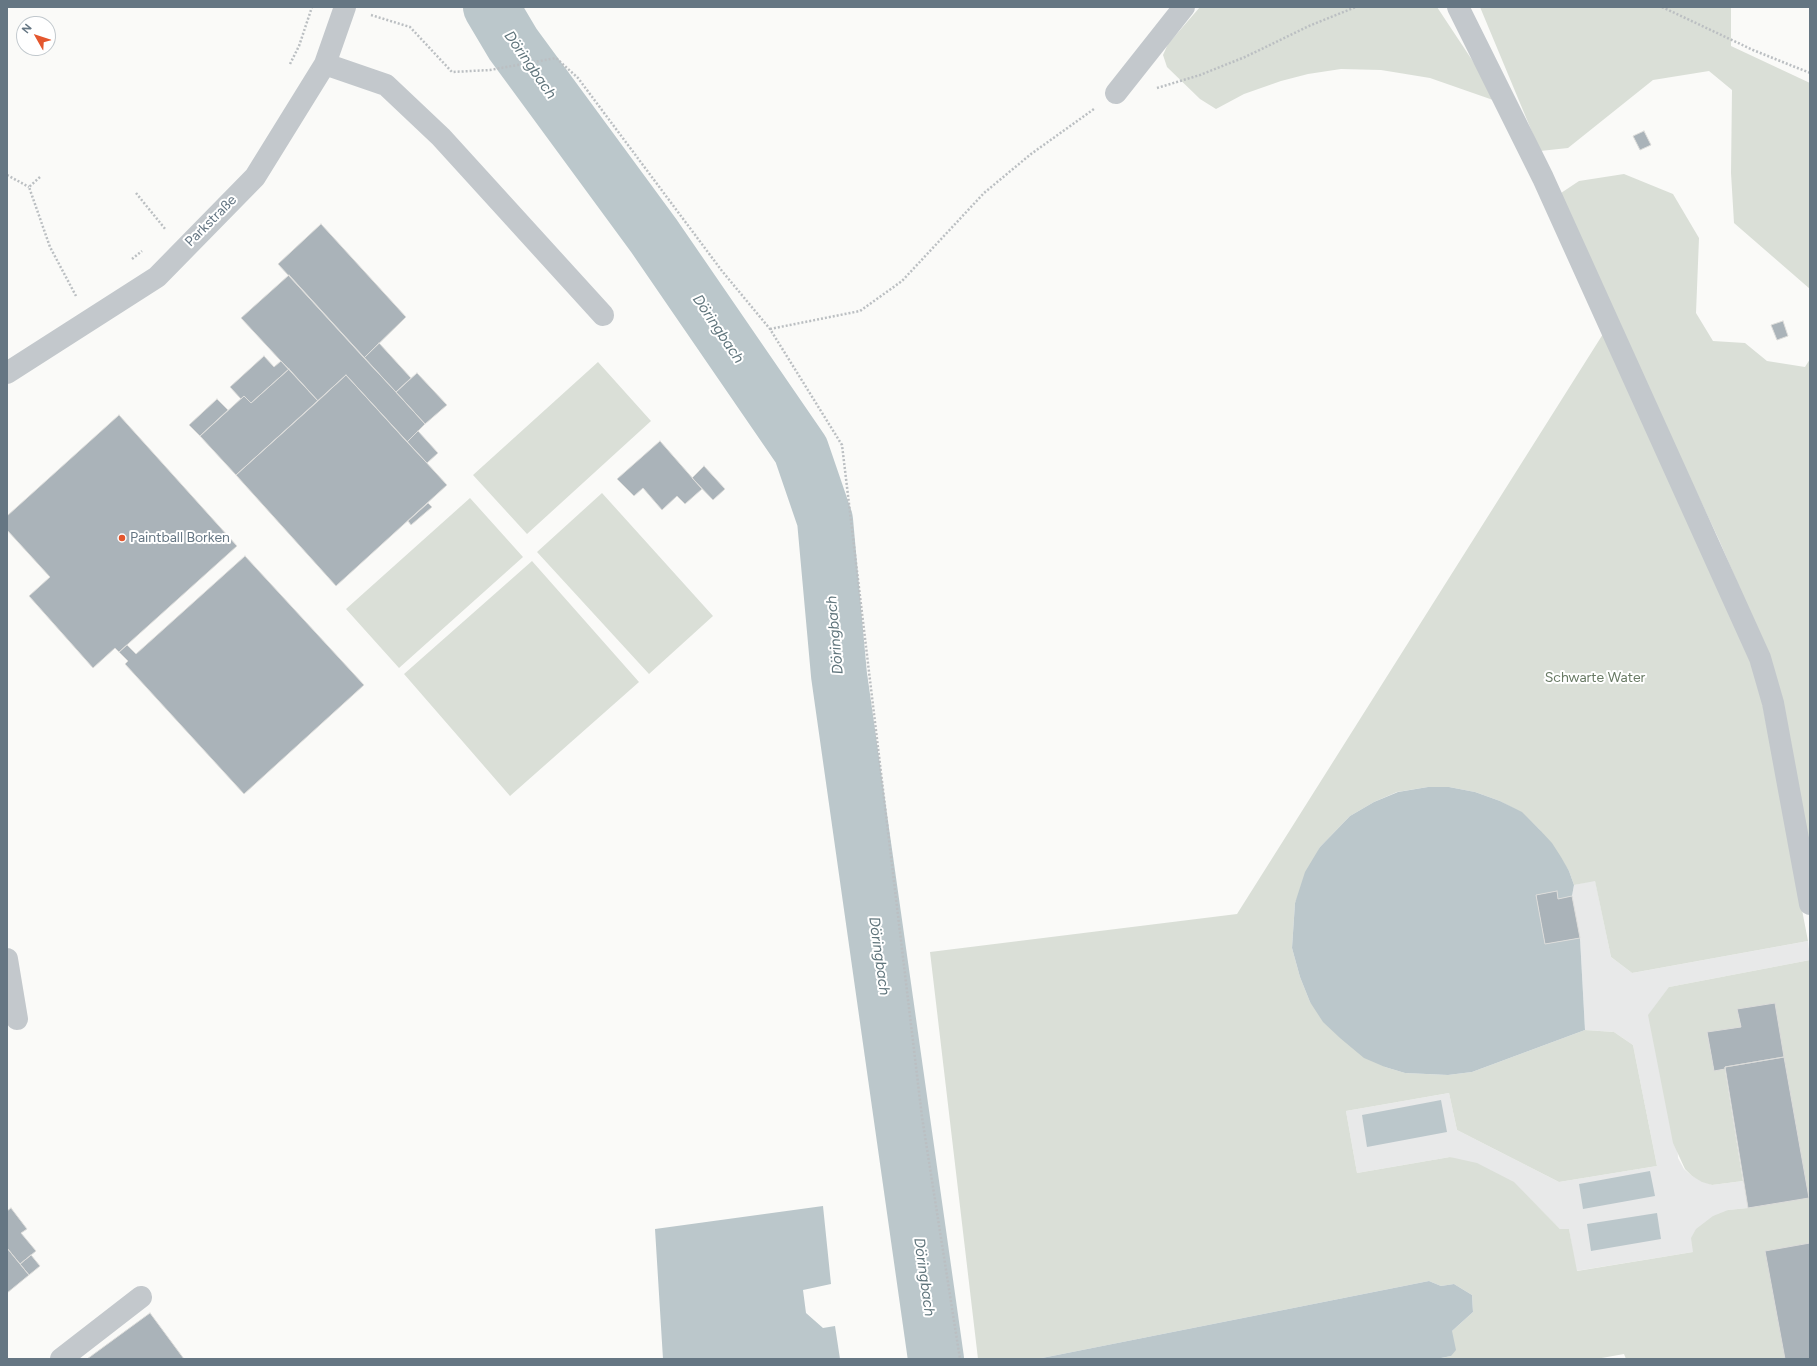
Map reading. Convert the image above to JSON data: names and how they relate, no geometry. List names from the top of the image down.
{
  "streets": {
    "street": ["Parkstraße"]
  },
  "water": ["Döringbach"],
  "parks": ["Schwarte Water"],
  "places": ["Paintball Borken"],
  "north": "top left"
}
